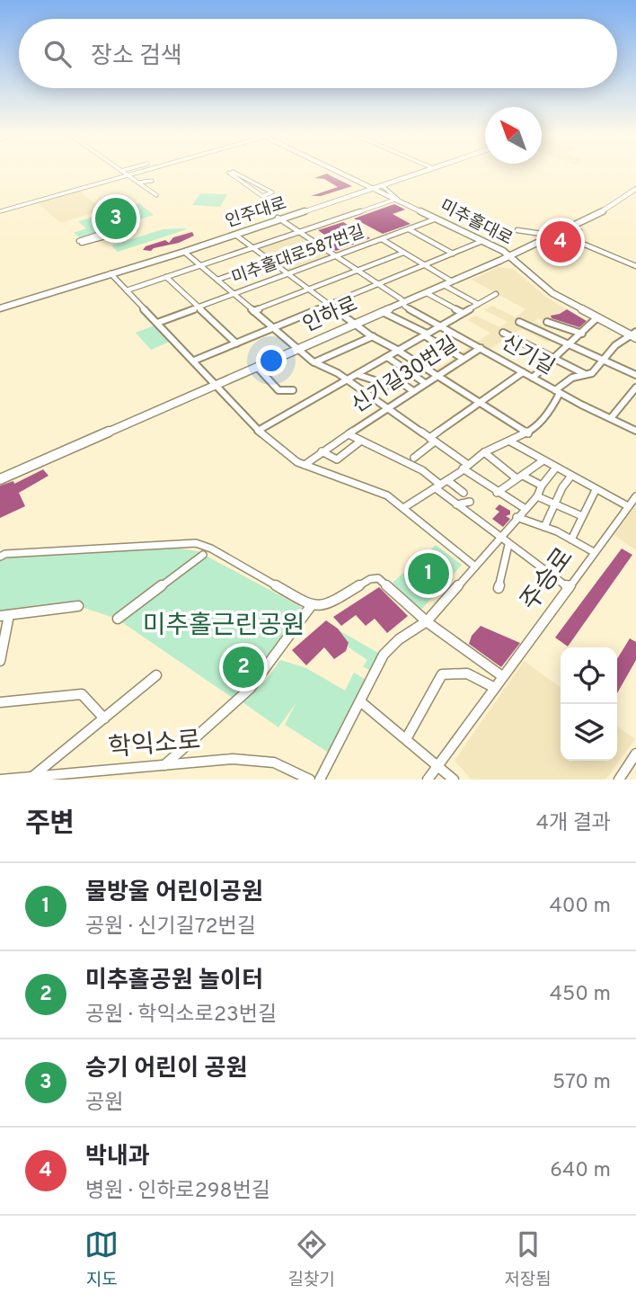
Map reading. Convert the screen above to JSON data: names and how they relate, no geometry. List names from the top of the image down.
{
  "streets": {
    "main road": ["인주대로", "미추홀대로", "인하로"],
    "street": [
      "미추홀대로587번길",
      "신기길",
      "신기길30번길",
      "주승로",
      "학익소로"
    ]
  },
  "crossings": [
    ["인주대로", "미추홀대로"],
    ["인주대로", "신기길"],
    ["미추홀대로", "미추홀대로587번길"],
    ["미추홀대로", "인하로"],
    ["미추홀대로587번길", "신기길"],
    ["인하로", "신기길"],
    ["신기길", "신기길30번길"],
    ["신기길30번길", "주승로"]
  ],
  "parks": ["미추홀근린공원"],
  "north": "top left",
  "page": {
    "search": "장소 검색",
    "pins": [
      "3",
      "4",
      "1",
      "2"
    ],
    "heading": ["주변", "4개 결과"],
    "list": [
      {
        "mark": "1",
        "name": "물방울 어린이공원",
        "note": "공원 · 신기길72번길",
        "value": "400 m"
      },
      {
        "mark": "2",
        "name": "미추홀공원 놀이터",
        "note": "공원 · 학익소로23번길",
        "value": "450 m"
      },
      {
        "mark": "3",
        "name": "승기 어린이 공원",
        "note": "공원",
        "value": "570 m"
      },
      {
        "mark": "4",
        "name": "박내과",
        "note": "병원 · 인하로298번길",
        "value": "640 m"
      }
    ],
    "nav": ["지도", "길찾기", "저장됨"]
  }
}
